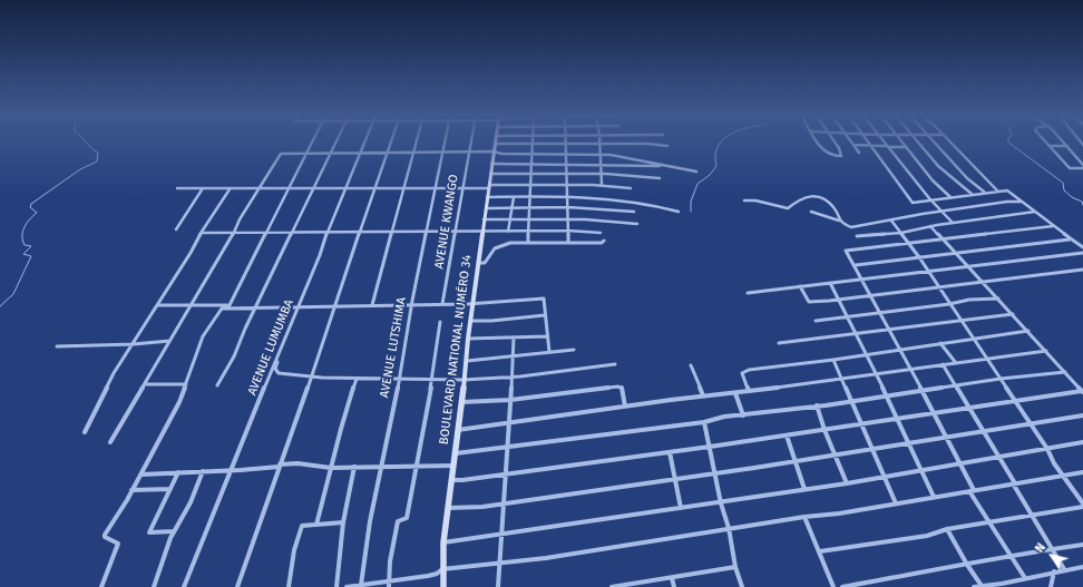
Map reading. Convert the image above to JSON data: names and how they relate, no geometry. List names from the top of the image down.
{
  "streets": {
    "main road": ["BOULEVARD NATIONAL NUMÉRO 34"],
    "street": ["AVENUE KWANGO", "AVENUE LUMUMBA", "AVENUE LUTSHIMA"]
  },
  "north": "top left"
}
